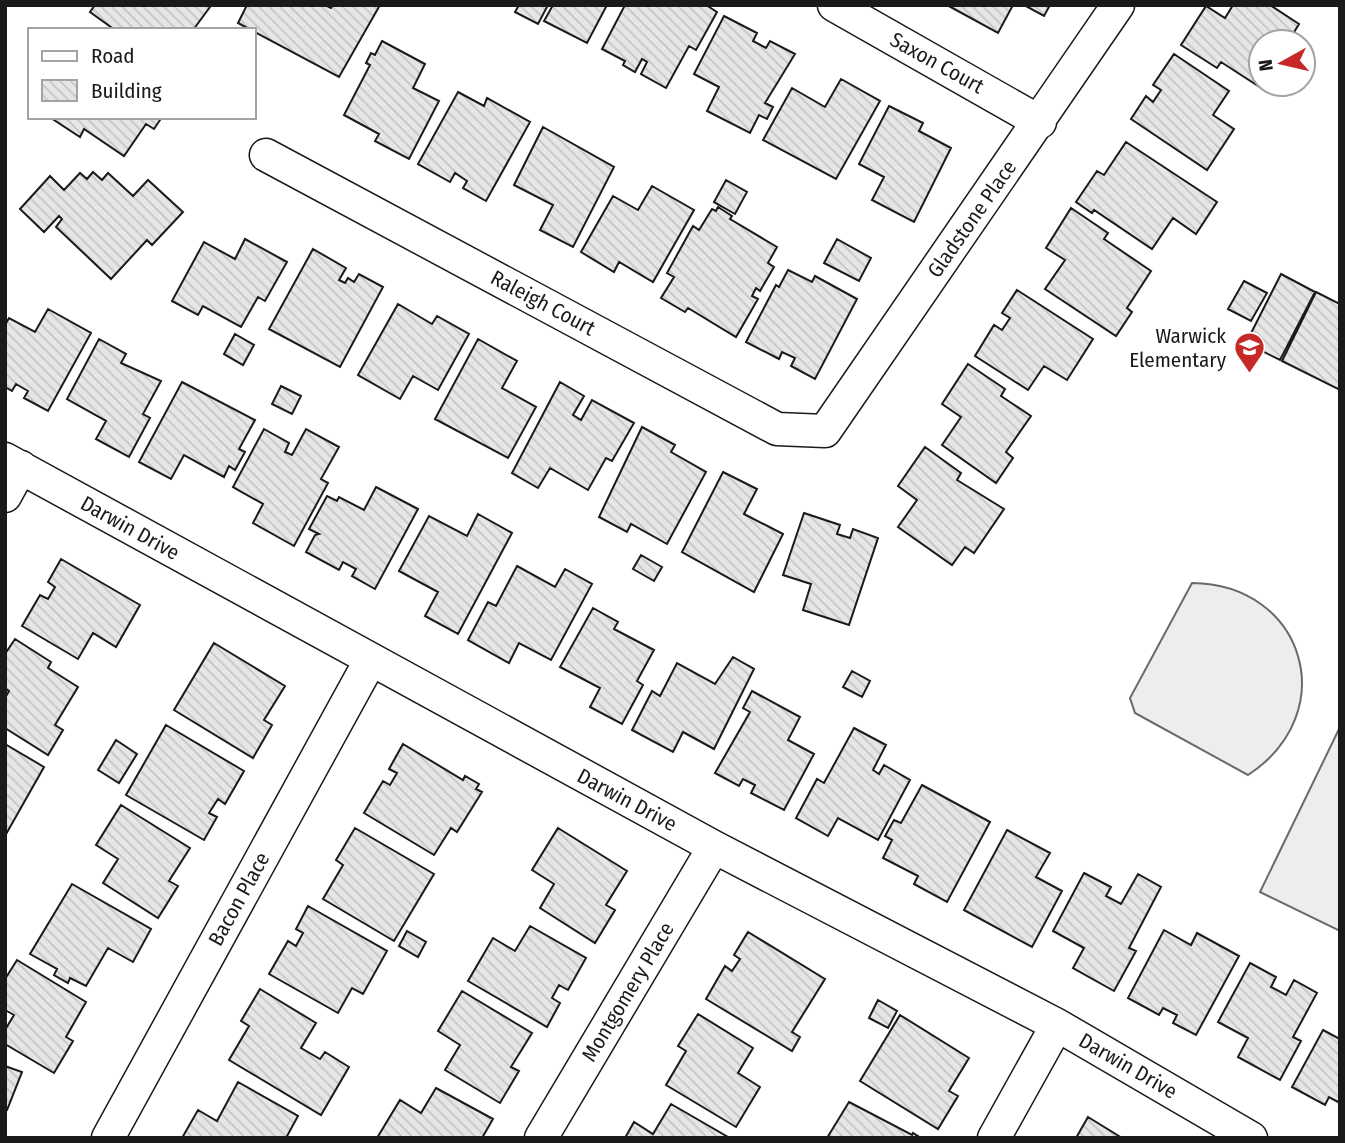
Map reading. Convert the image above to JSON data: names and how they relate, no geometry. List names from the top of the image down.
{
  "streets": {
    "street": [
      "Saxon Court",
      "Gladstone Place",
      "Raleigh Court",
      "Darwin Drive",
      "Bacon Place",
      "Montgomery Place"
    ]
  },
  "crossings": [
    ["Saxon Court", "Gladstone Place"],
    ["Gladstone Place", "Raleigh Court"],
    ["Darwin Drive", "Bacon Place"],
    ["Darwin Drive", "Montgomery Place"]
  ],
  "places": {
    "school or university": ["Warwick Elementary"]
  },
  "legend": ["Road", "Building"],
  "north": "left"
}
